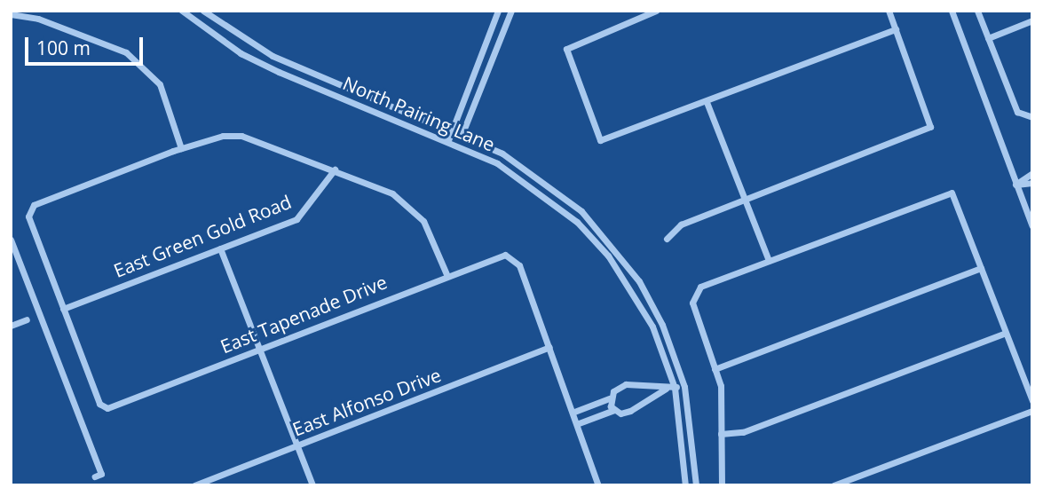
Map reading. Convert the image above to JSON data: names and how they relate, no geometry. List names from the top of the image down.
{
  "streets": {
    "street": [
      "North Pairing Lane",
      "East Green Gold Road",
      "East Tapenade Drive",
      "East Alfonso Drive"
    ]
  },
  "crossings": [
    ["East Green Gold Road", "East Tapenade Drive"],
    ["East Tapenade Drive", "East Alfonso Drive"]
  ],
  "scale_bar": "100 m"
}
